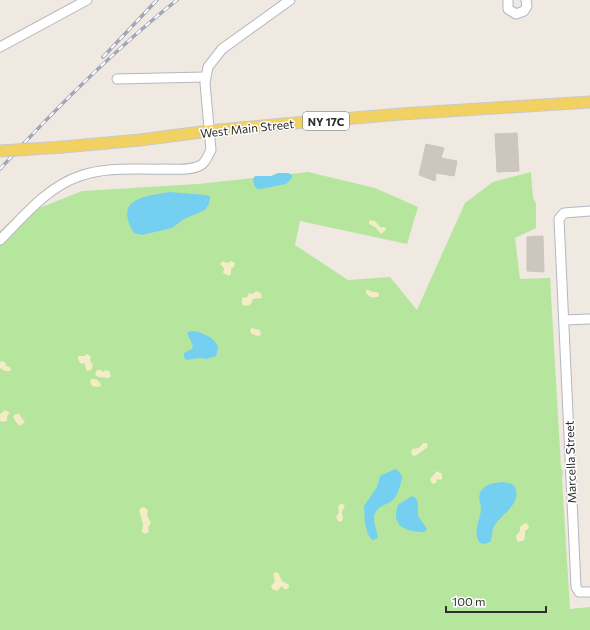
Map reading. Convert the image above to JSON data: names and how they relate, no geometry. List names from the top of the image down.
{
  "streets": {
    "main road": ["NY 17C", "West Main Street"],
    "street": ["Marcella Street"]
  },
  "scale_bar": "100 m"
}
